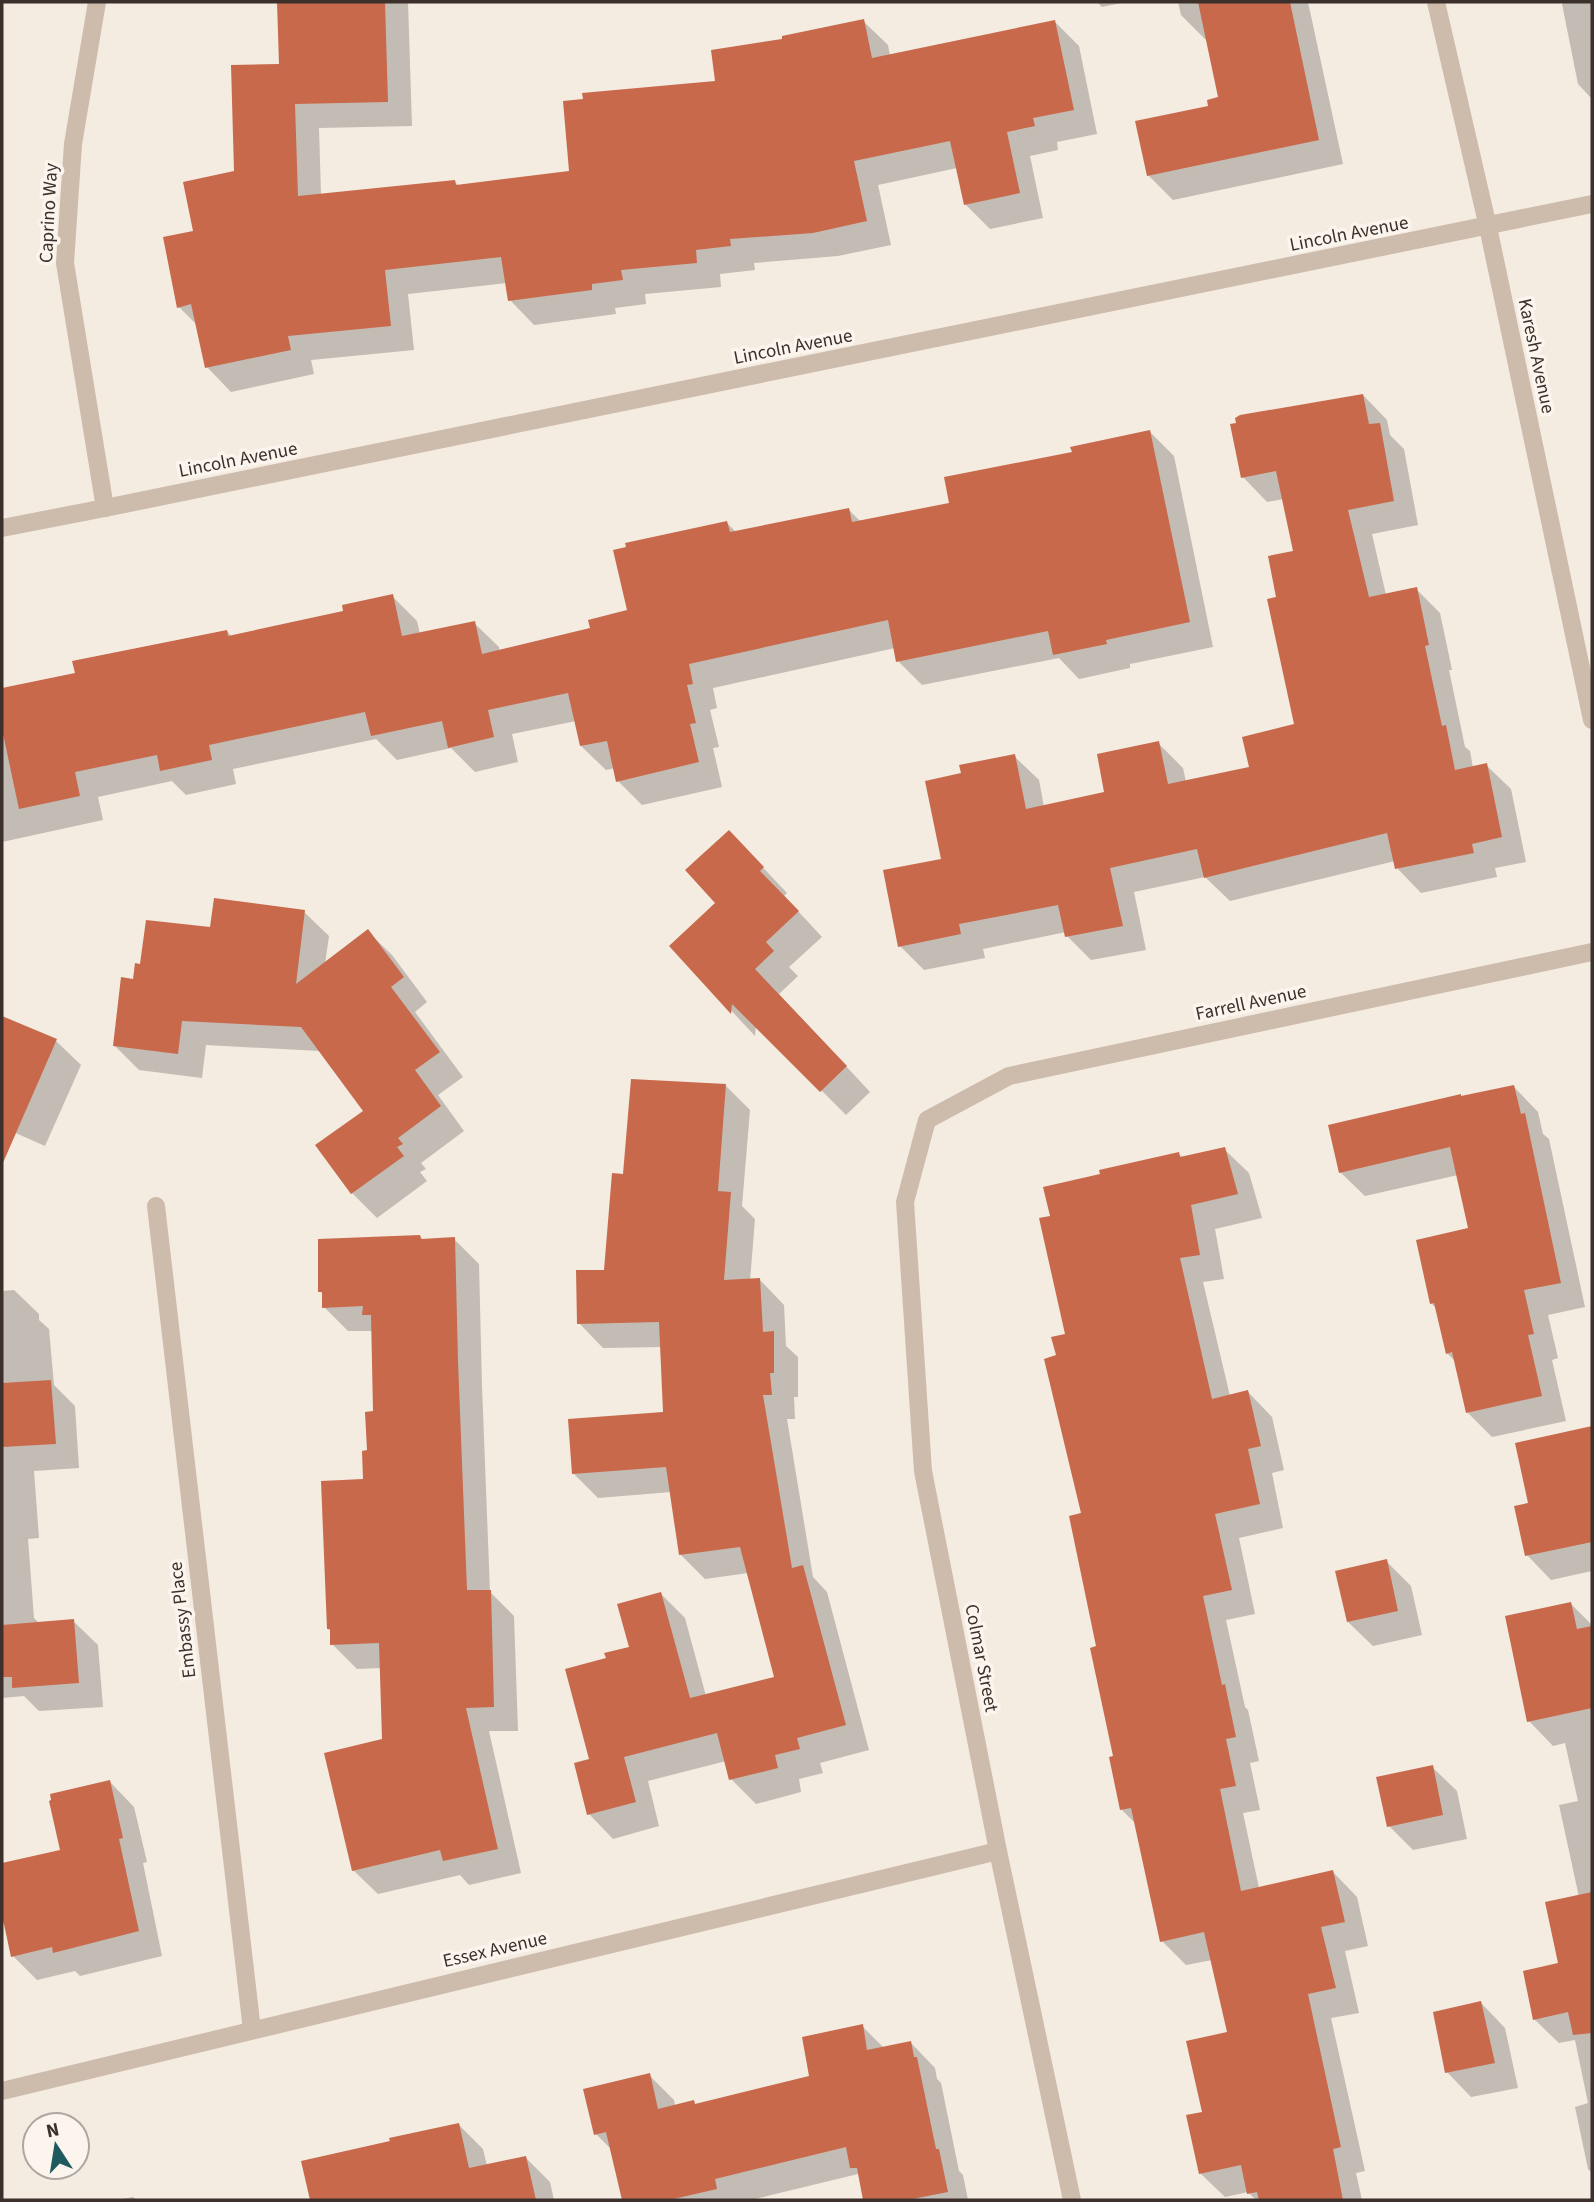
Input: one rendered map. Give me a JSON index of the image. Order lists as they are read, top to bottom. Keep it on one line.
{"streets":{"street":["Caprino Way","Lincoln Avenue","Karesh Avenue","Farrell Avenue","Embassy Place","Colmar Street","Essex Avenue"]},"crossings":[["Caprino Way","Lincoln Avenue"],["Lincoln Avenue","Karesh Avenue"],["Farrell Avenue","Colmar Street"],["Embassy Place","Essex Avenue"],["Colmar Street","Essex Avenue"]],"north":"top"}
